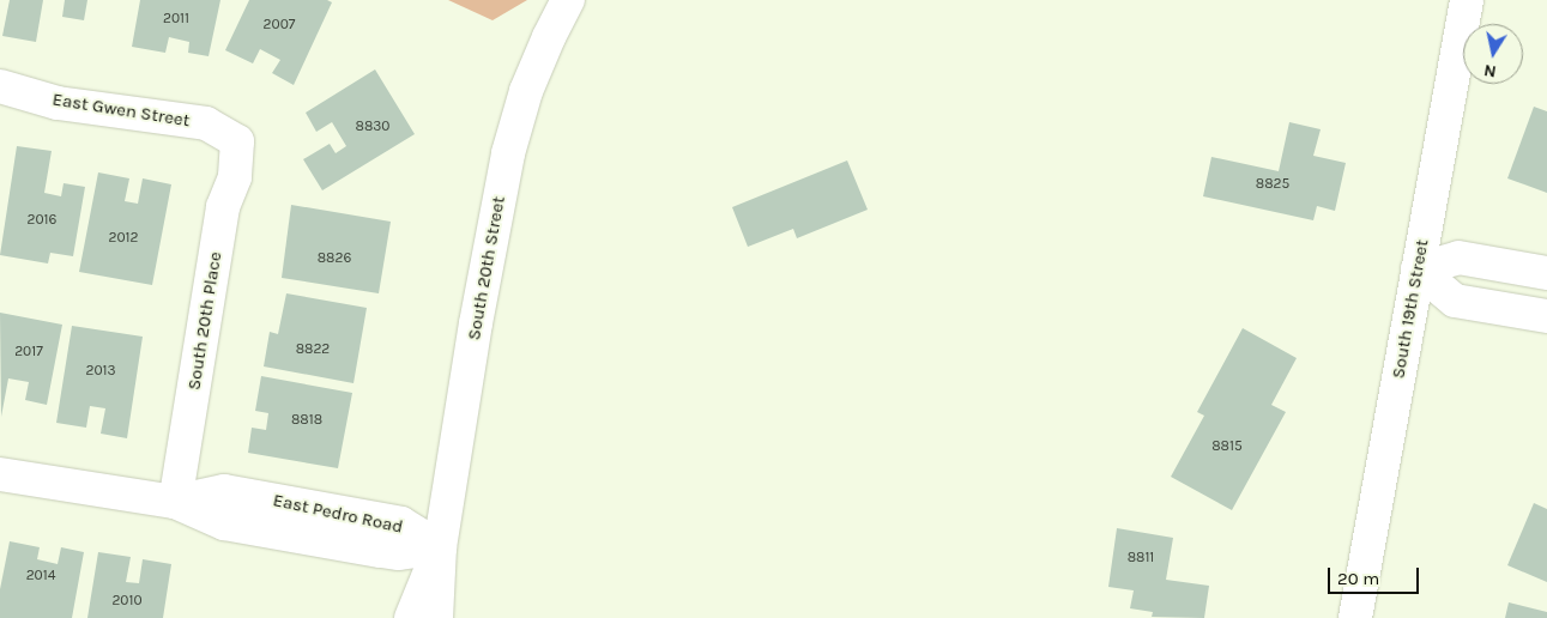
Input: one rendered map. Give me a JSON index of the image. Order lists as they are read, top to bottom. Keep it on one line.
{"streets":{"street":["East Gwen Street","South 20th Street","South 19th Street","South 20th Place","East Pedro Road"]},"crossings":[["East Gwen Street","South 20th Place"],["South 20th Street","East Pedro Road"],["South 20th Place","East Pedro Road"]],"house_numbers":["2011","2007","8830","8825","2016","2012","8826","8822","2017","2013","8818","8815","8811","2014","2010"],"scale_bar":"20 m","north":"bottom"}
